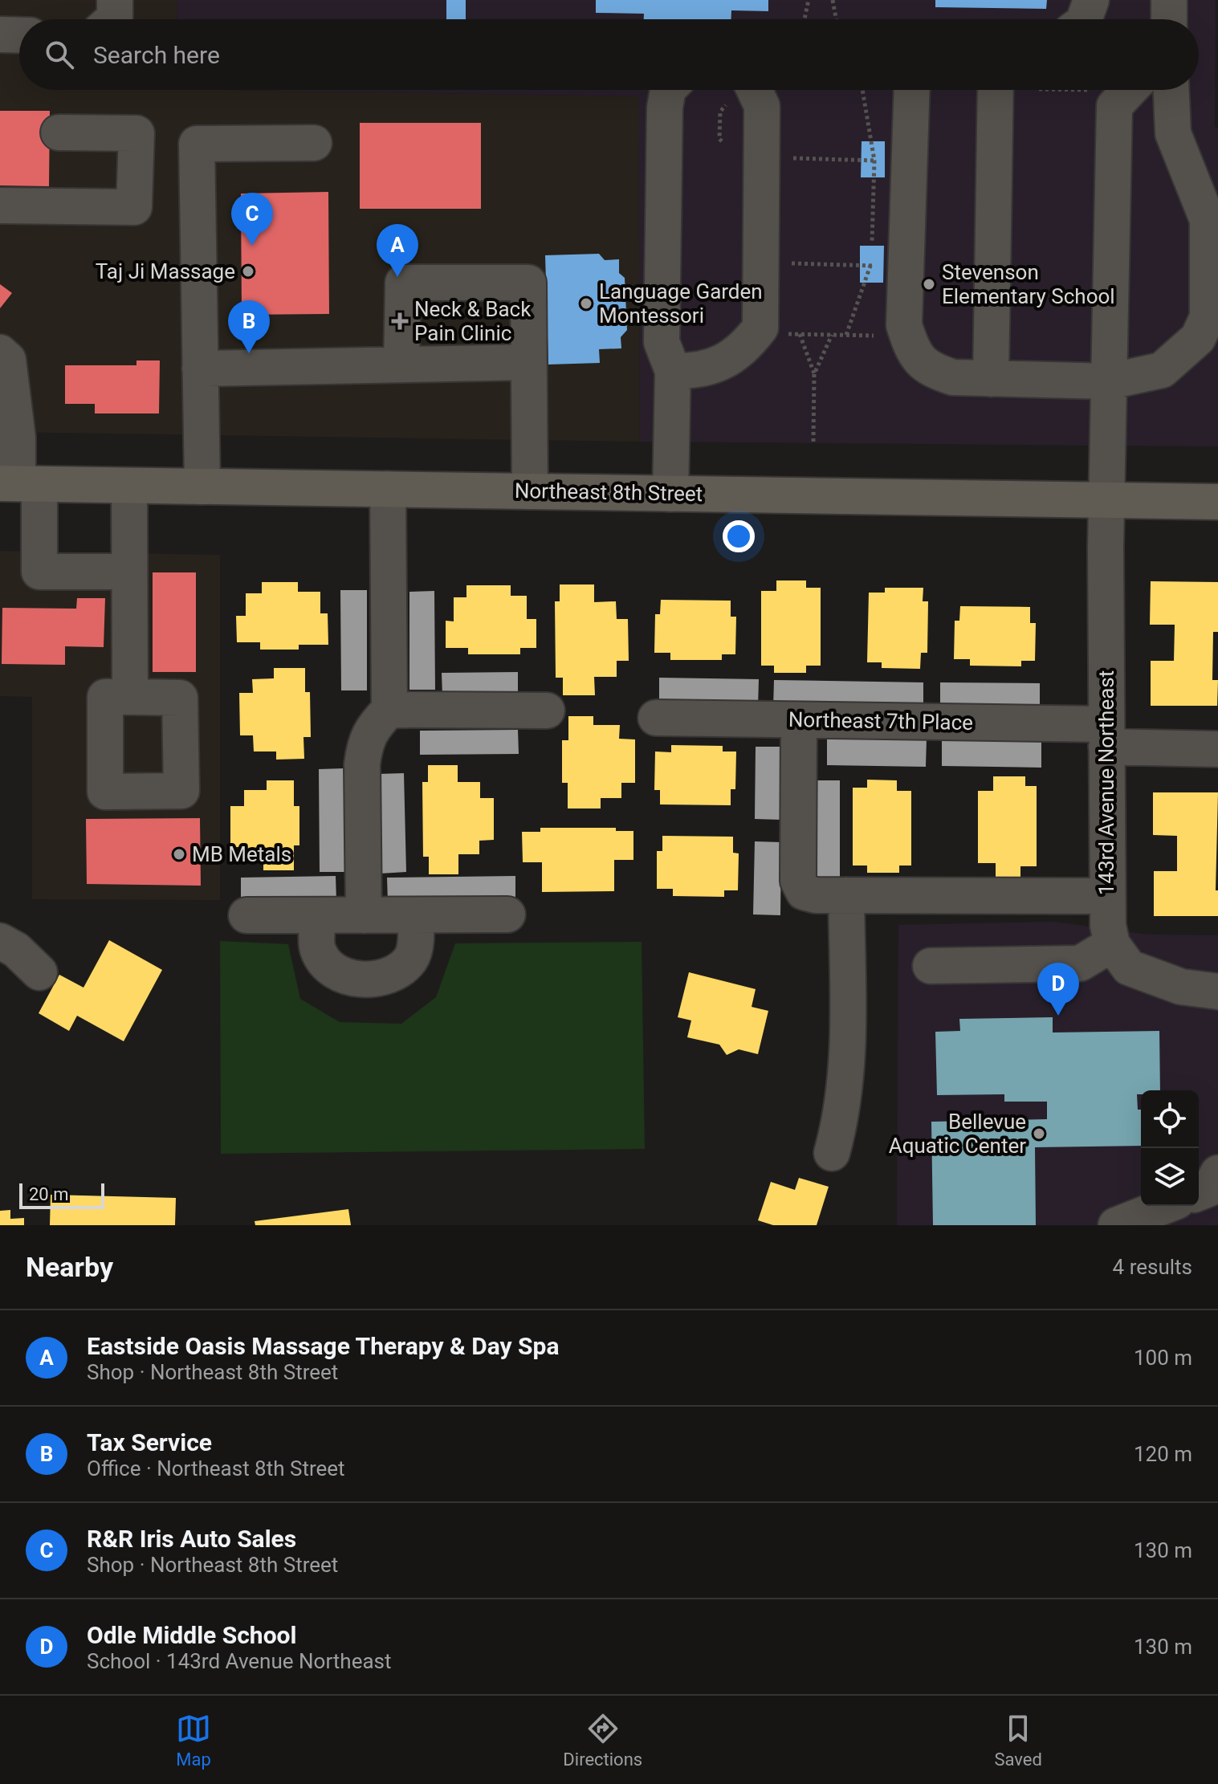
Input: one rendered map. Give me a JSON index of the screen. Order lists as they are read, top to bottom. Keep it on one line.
{"streets":{"main road":["Northeast 8th Street"],"street":["Northeast 7th Place","143rd Avenue Northeast"]},"crossings":[["Northeast 8th Street","143rd Avenue Northeast"],["Northeast 7th Place","143rd Avenue Northeast"]],"places":{"other":["Taj Ji Massage","Stevenson Elementary School","Language Garden Montessori","MB Metals","Bellevue Aquatic Center"],"health":["Neck & Back Pain Clinic"]},"scale_bar":"20 m","page":{"search":"Search here","pins":["C","A","B","D"],"scale":"20 m","heading":["Nearby","4 results"],"list":[{"mark":"A","name":"Eastside Oasis Massage Therapy & Day Spa","note":"Shop · Northeast 8th Street","value":"100 m"},{"mark":"B","name":"Tax Service","note":"Office · Northeast 8th Street","value":"120 m"},{"mark":"C","name":"R&R Iris Auto Sales","note":"Shop · Northeast 8th Street","value":"130 m"},{"mark":"D","name":"Odle Middle School","note":"School · 143rd Avenue Northeast","value":"130 m"}],"nav":["Map","Directions","Saved"]}}
